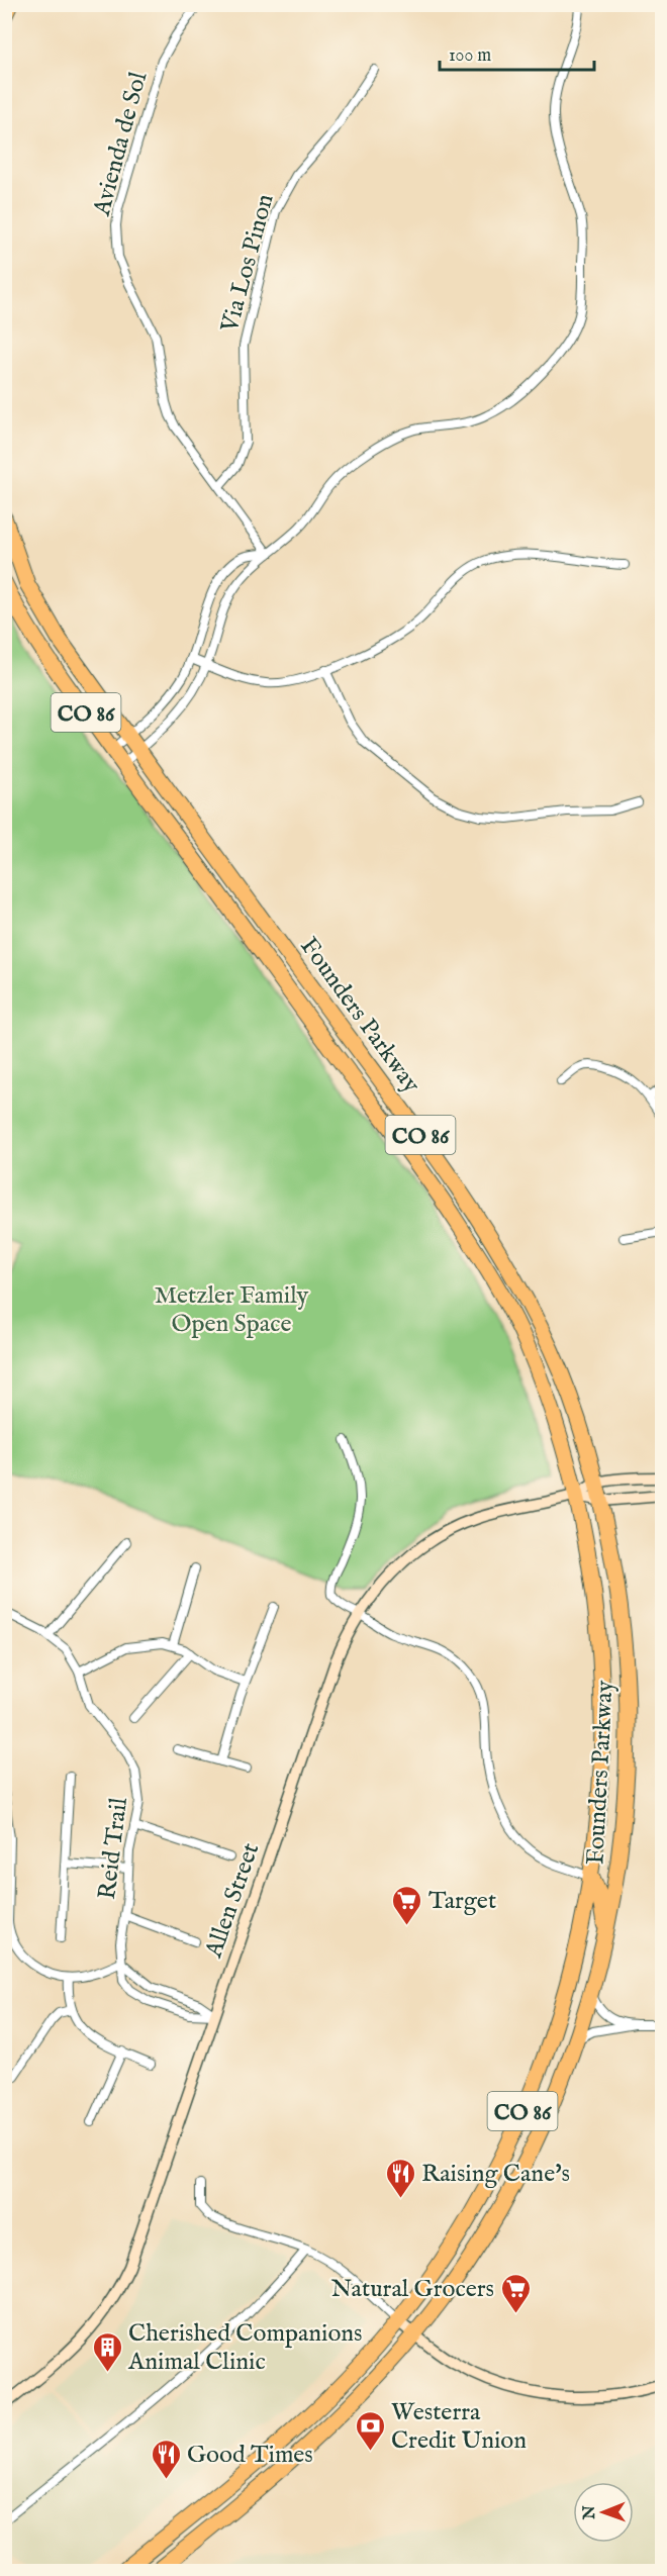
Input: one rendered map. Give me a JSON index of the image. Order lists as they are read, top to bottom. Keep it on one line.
{"streets":{"highway":["CO 86","Founders Parkway"],"street":["Avienda de Sol","Via Los Pinon","Reid Trail","Allen Street"]},"crossings":[["Avienda de Sol","Via Los Pinon"],["Founders Parkway","Allen Street"],["Reid Trail","Allen Street"]],"parks":["Metzler Family Open Space"],"places":{"supermarket":["Target","Natural Grocers"],"restaurant":["Raising Cane's","Good Times"],"building":["Cherished Companions Animal Clinic"],"bank":["Westerra Credit Union"]},"scale_bar":"100 m","north":"left"}
